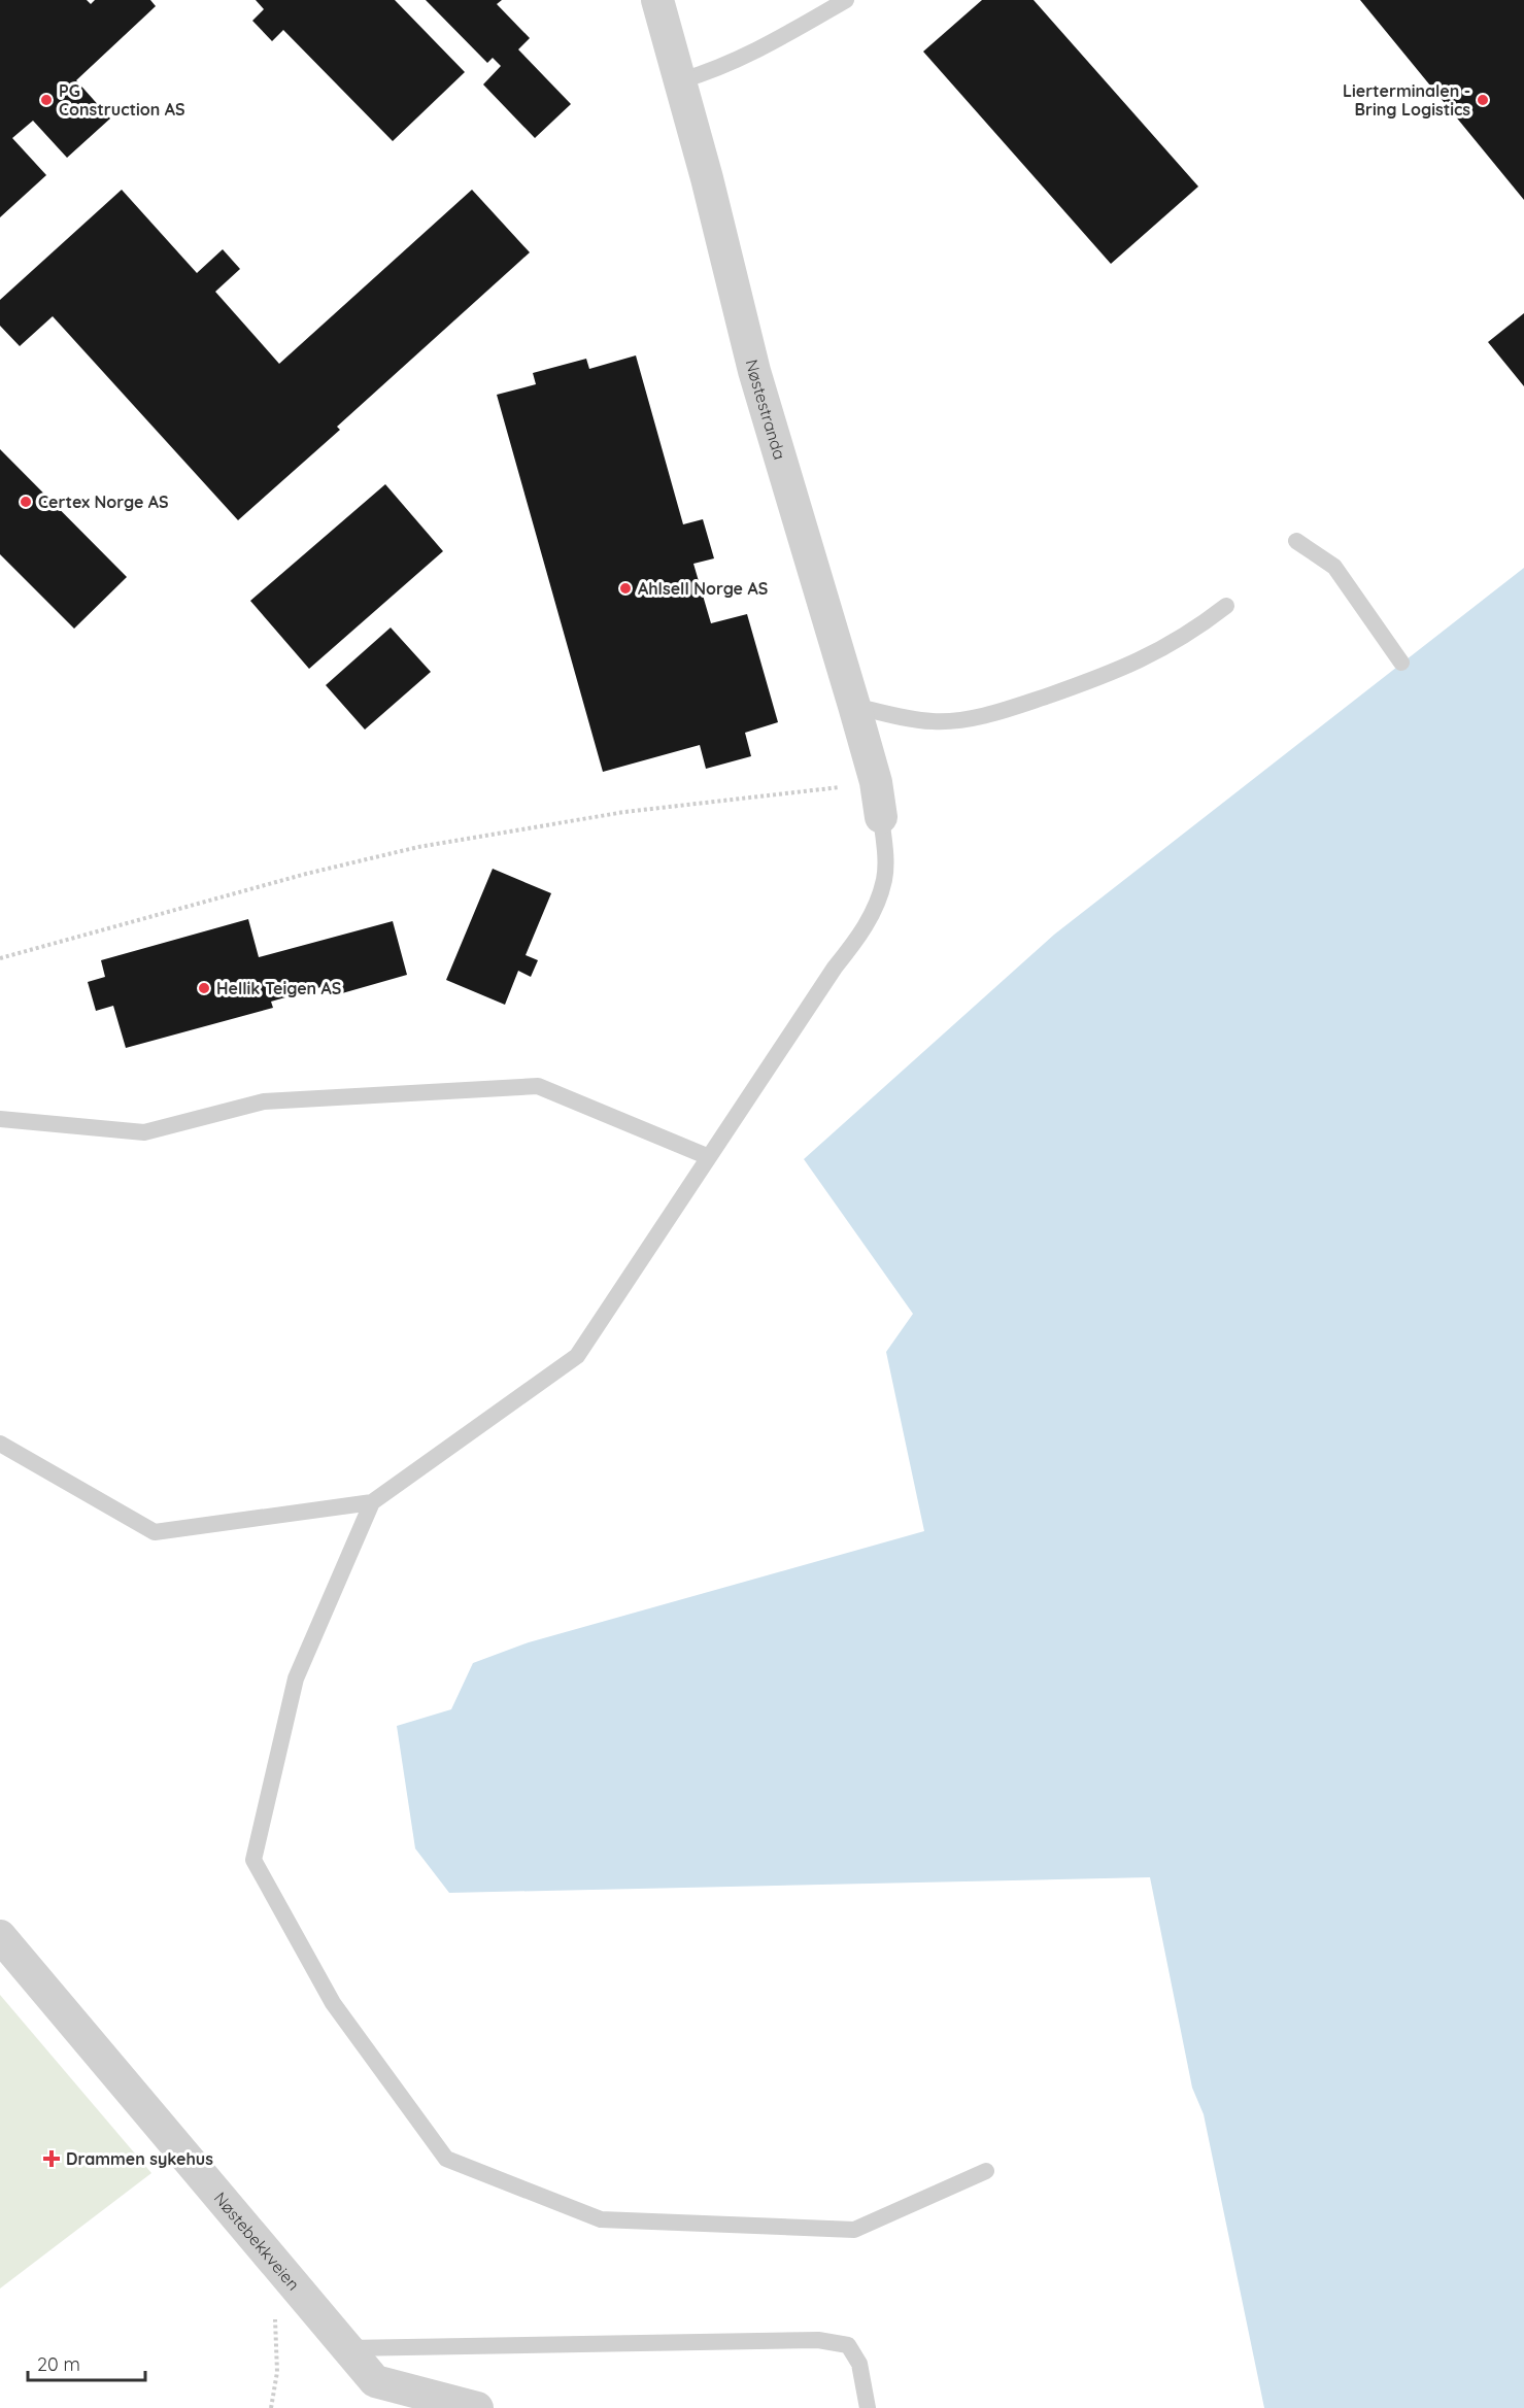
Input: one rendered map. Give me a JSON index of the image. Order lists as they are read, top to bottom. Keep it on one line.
{"streets":{"street":["Nøstestranda","Nøstebekkveien"]},"places":{"other":["PG Construction AS","Lierterminalen - Bring Logistics","Certex Norge AS","Ahlsell Norge AS","Hellik Teigen AS"],"health":["Drammen sykehus"]},"scale_bar":"20 m"}
